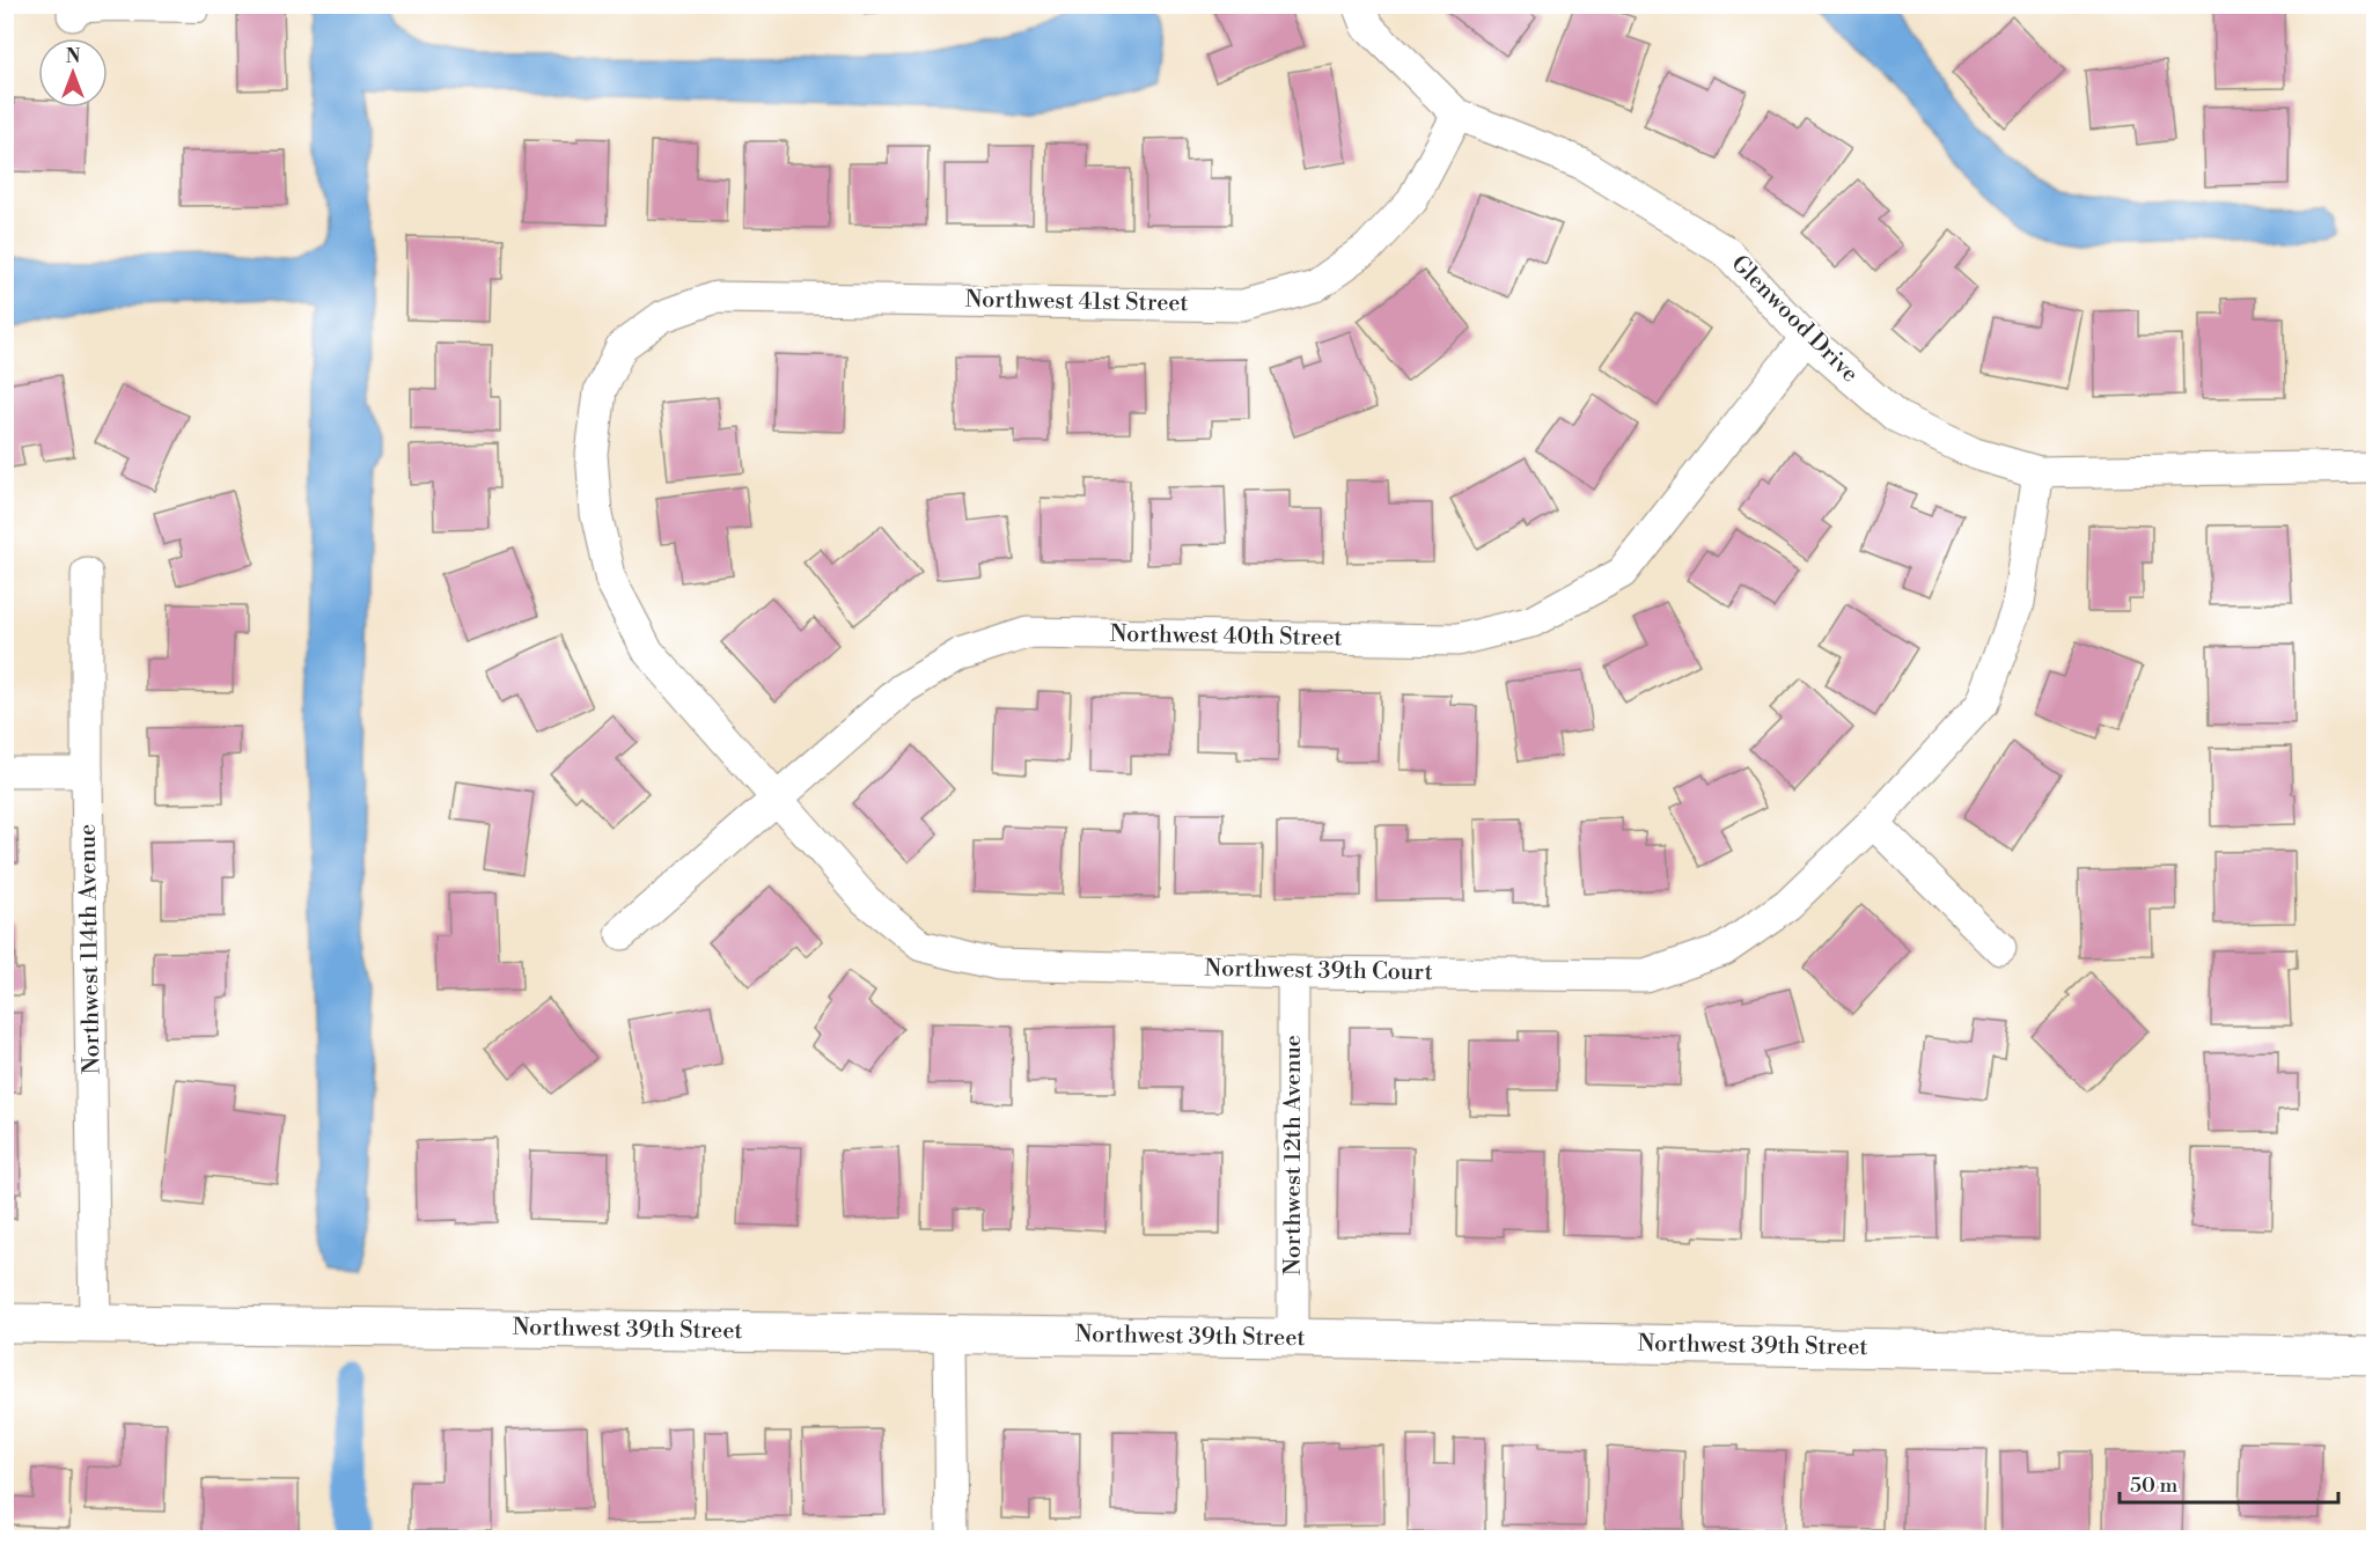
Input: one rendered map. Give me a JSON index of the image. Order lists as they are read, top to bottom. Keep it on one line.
{"streets":{"street":["Northwest 41st Street","Glenwood Drive","Northwest 40th Street","Northwest 114th Avenue","Northwest 39th Court","Northwest 12th Avenue","Northwest 39th Street"]},"crossings":[["Northwest 41st Street","Glenwood Drive"],["Northwest 41st Street","Northwest 39th Court"],["Glenwood Drive","Northwest 40th Street"],["Glenwood Drive","Northwest 39th Court"],["Northwest 40th Street","Northwest 39th Court"],["Northwest 114th Avenue","Northwest 39th Street"],["Northwest 39th Court","Northwest 12th Avenue"],["Northwest 12th Avenue","Northwest 39th Street"]],"scale_bar":"50 m","north":"top"}
